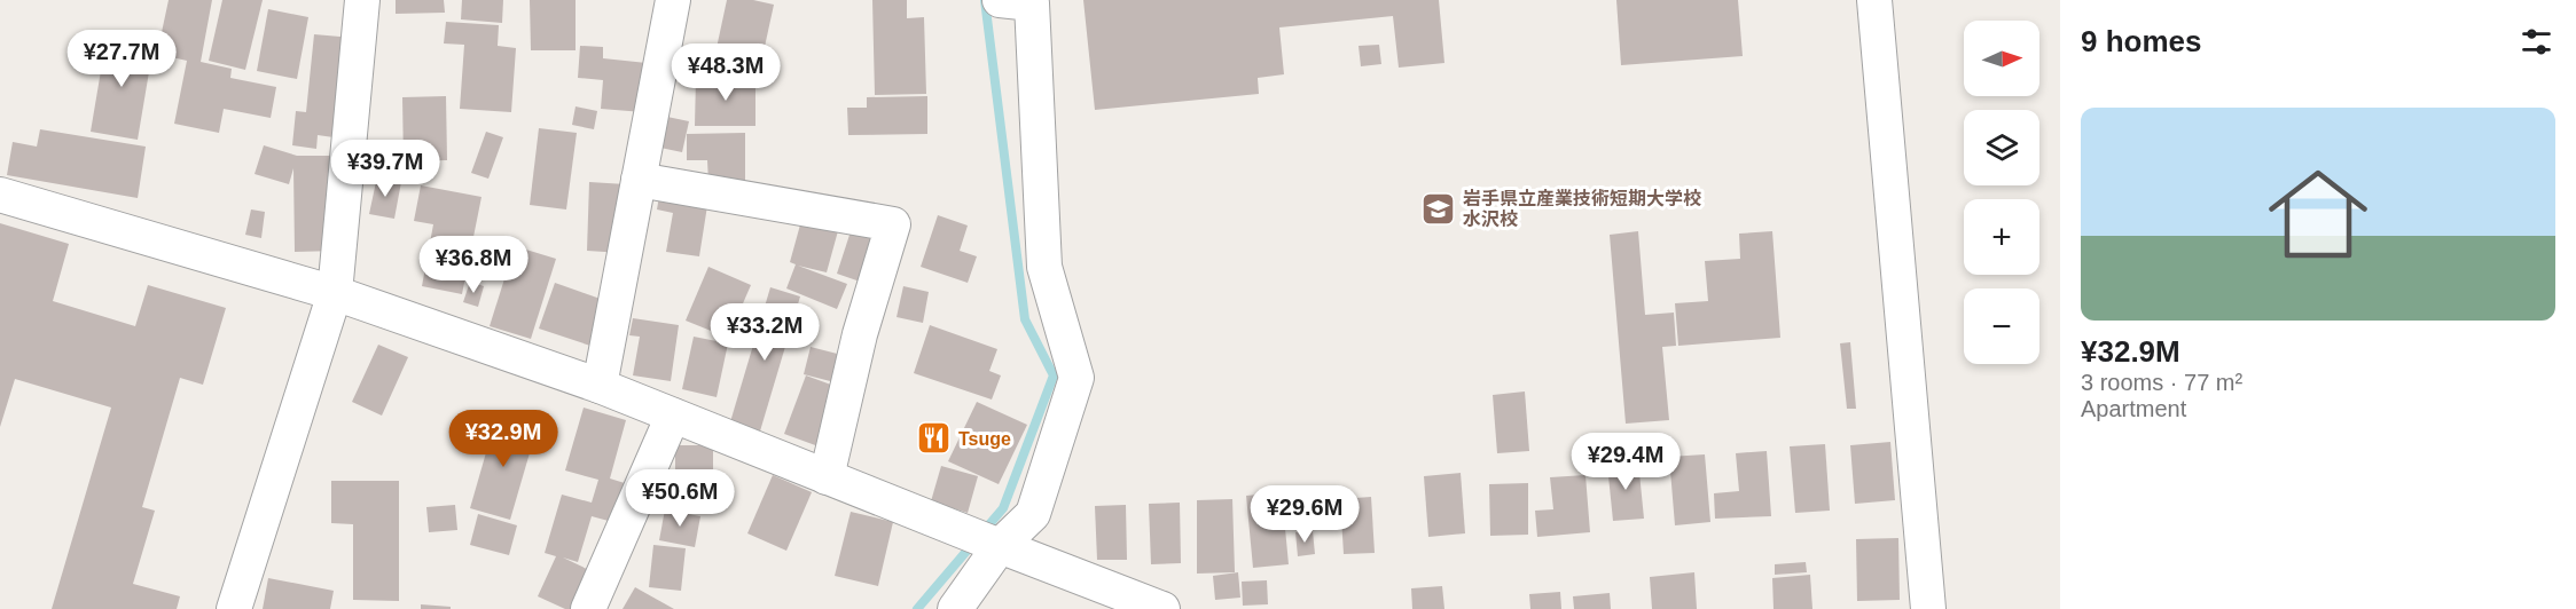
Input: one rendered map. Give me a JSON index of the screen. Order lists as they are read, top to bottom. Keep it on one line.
{"places":{"school or university":["岩手県立産業技術短期大学校 水沢校"],"restaurant":["Tsuge"]},"north":"right","page":{"heading":"9 homes","map_buttons":["+","−"],"price":["¥27.7M","¥48.3M","¥39.7M","¥36.8M","¥33.2M","¥32.9M","¥29.4M","¥50.6M","¥29.6M"],"list":[{"name":"¥32.9M","note":"3 rooms · 77 m² · Apartment"}]}}
